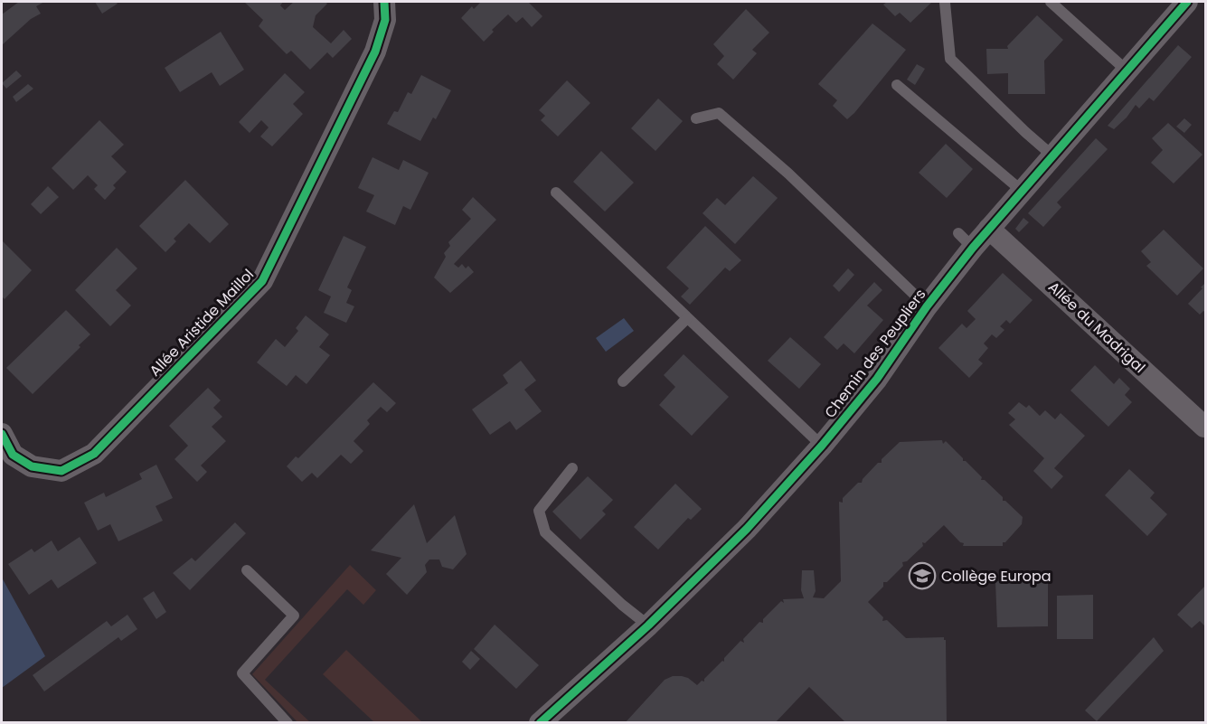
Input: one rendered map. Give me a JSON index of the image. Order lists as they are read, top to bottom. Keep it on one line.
{"streets":{"street":["Allée Aristide Maillol","Allée du Madrigal","Chemin des Peupliers"]},"crossings":[["Allée du Madrigal","Chemin des Peupliers"]],"places":{"school or university":["Collège Europa"]}}
